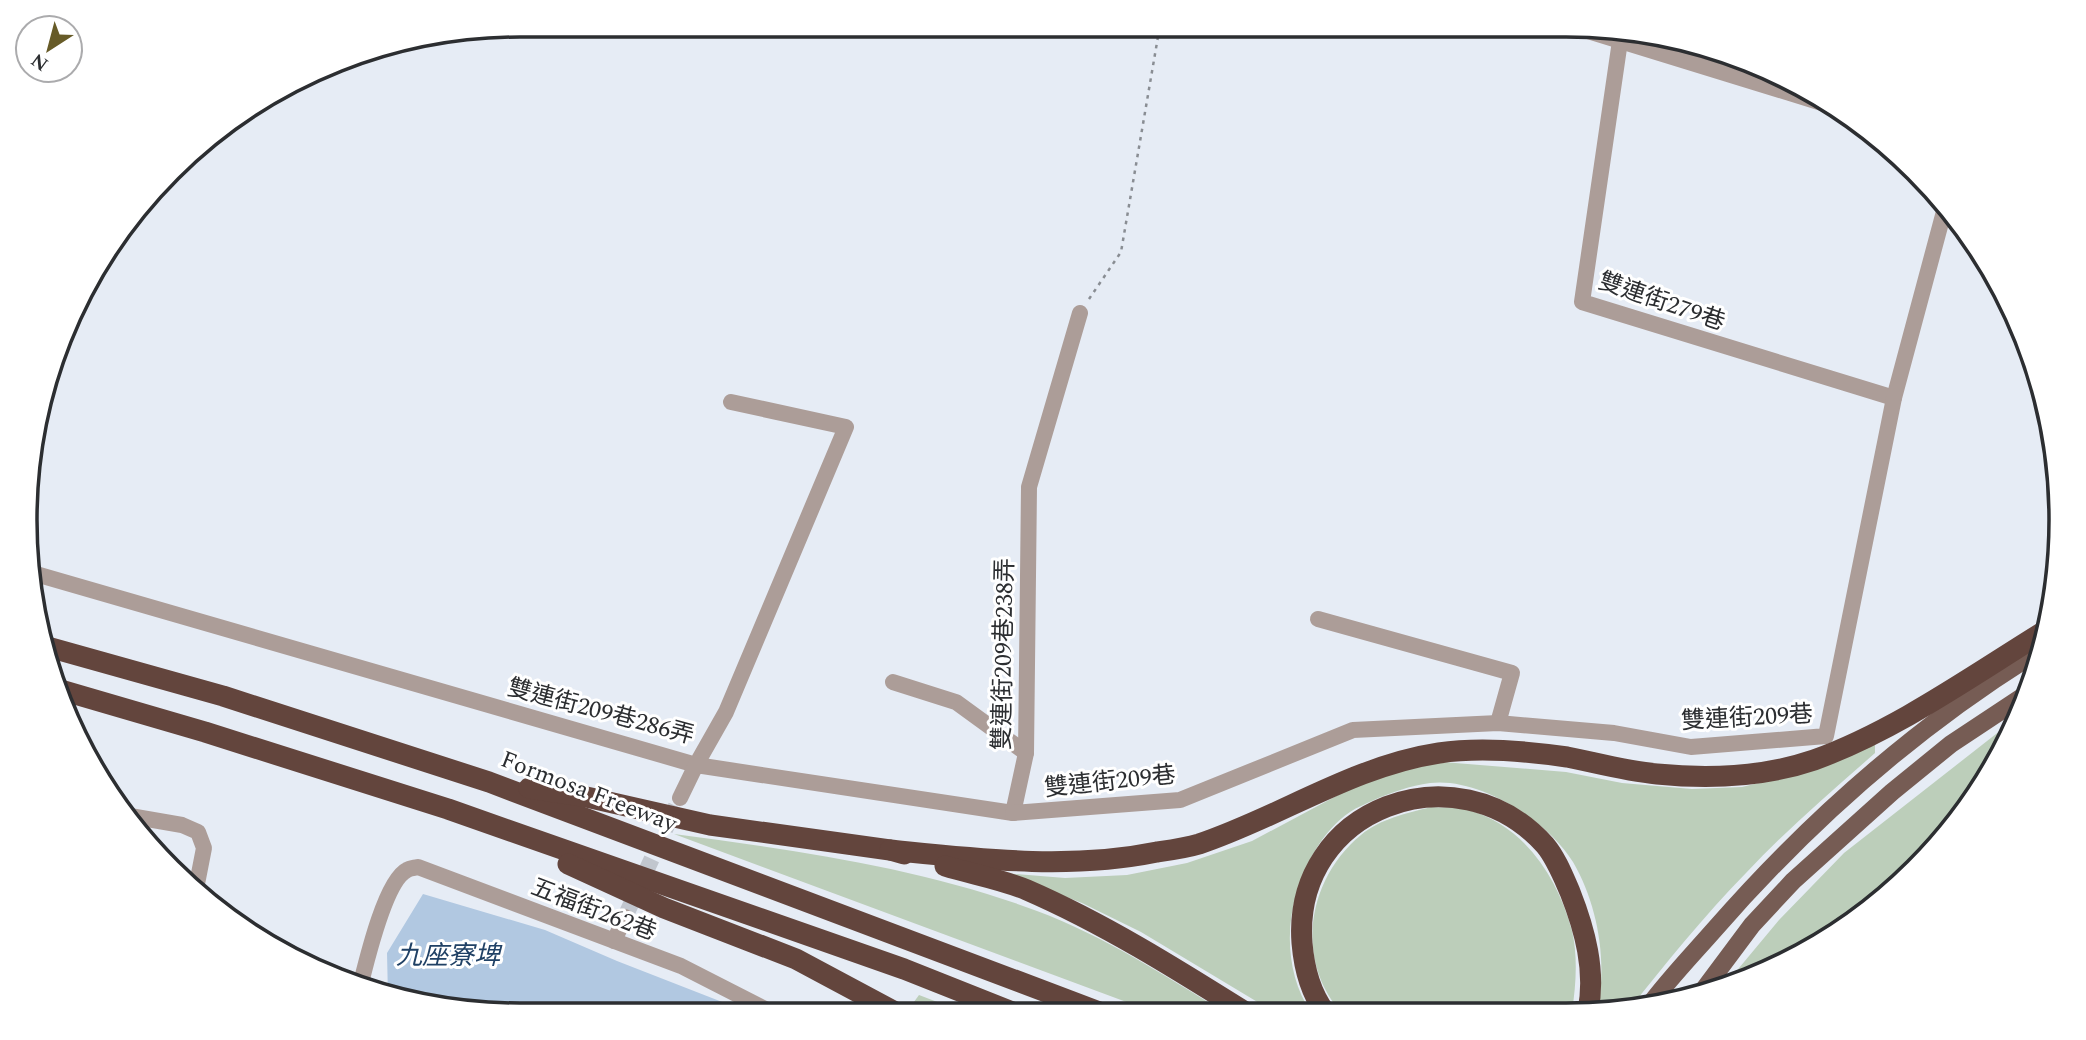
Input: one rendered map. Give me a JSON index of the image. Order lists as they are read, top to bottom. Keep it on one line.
{"streets":{"highway":["Formosa Freeway"],"street":["雙連街279巷","雙連街209巷238弄","雙連街209巷286弄","雙連街209巷","五福街262巷"]},"crossings":[["雙連街279巷","雙連街209巷"],["雙連街209巷238弄","雙連街209巷"]],"water":["九座寮埤"],"north":"bottom left"}
